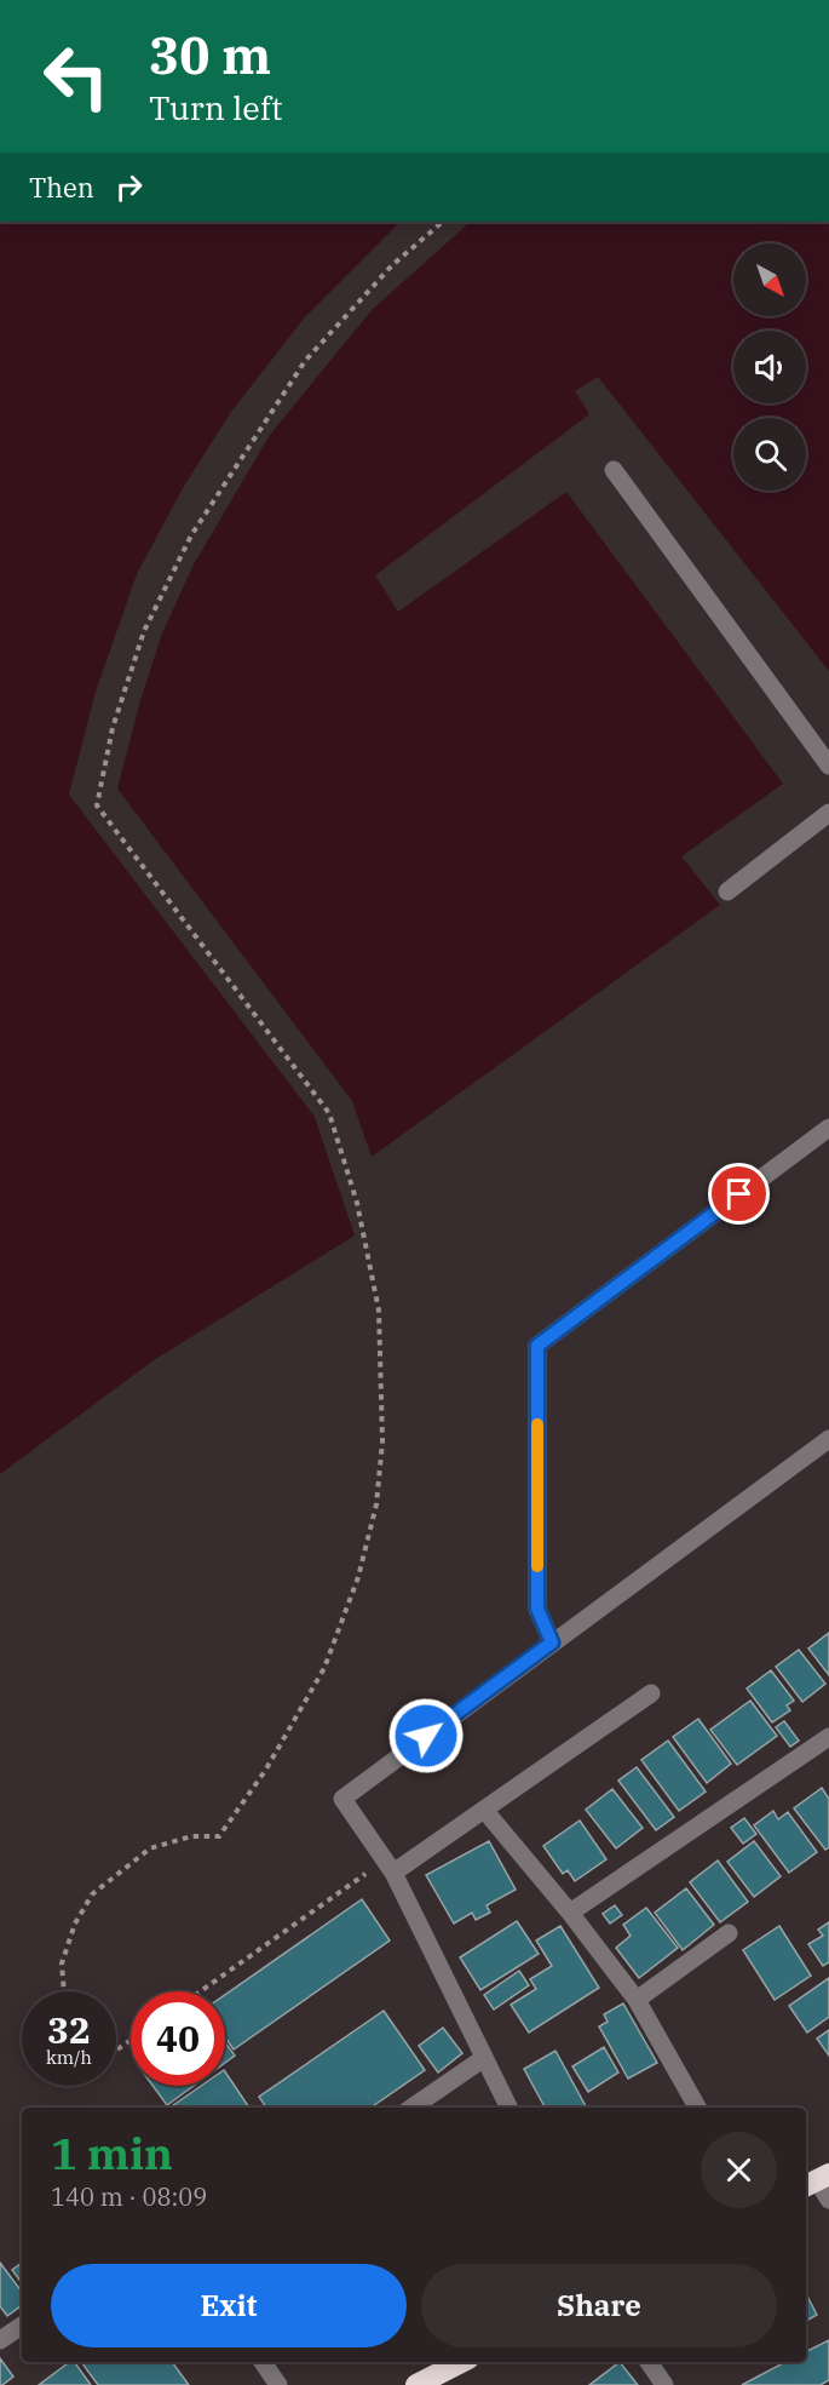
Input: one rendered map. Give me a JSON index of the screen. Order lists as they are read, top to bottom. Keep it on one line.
{"north":"bottom right","page":{"turn":["30 m","Turn left"],"then":"Then","speed":"32 km/h","limit":"40","heading":["1 min","140 m · 08:09"],"buttons":["Exit","Share"]}}
